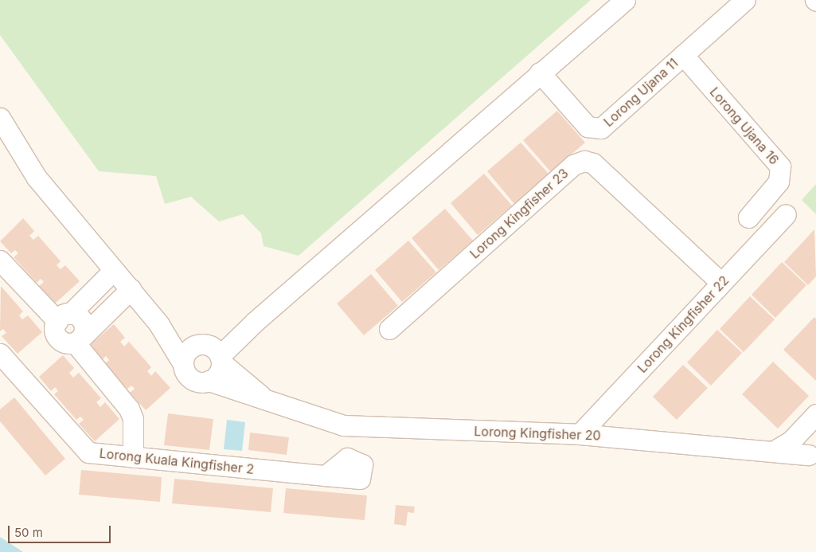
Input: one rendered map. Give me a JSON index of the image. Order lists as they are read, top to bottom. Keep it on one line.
{"streets":{"street":["Lorong Ujana 11","Lorong Ujana 16","Lorong Kingfisher 23","Lorong Kingfisher 22","Lorong Kingfisher 20","Lorong Kuala Kingfisher 2"]},"crossings":[["Lorong Ujana 11","Lorong Ujana 16"],["Lorong Kingfisher 23","Lorong Kingfisher 22"],["Lorong Kingfisher 22","Lorong Kingfisher 20"]],"scale_bar":"50 m"}
